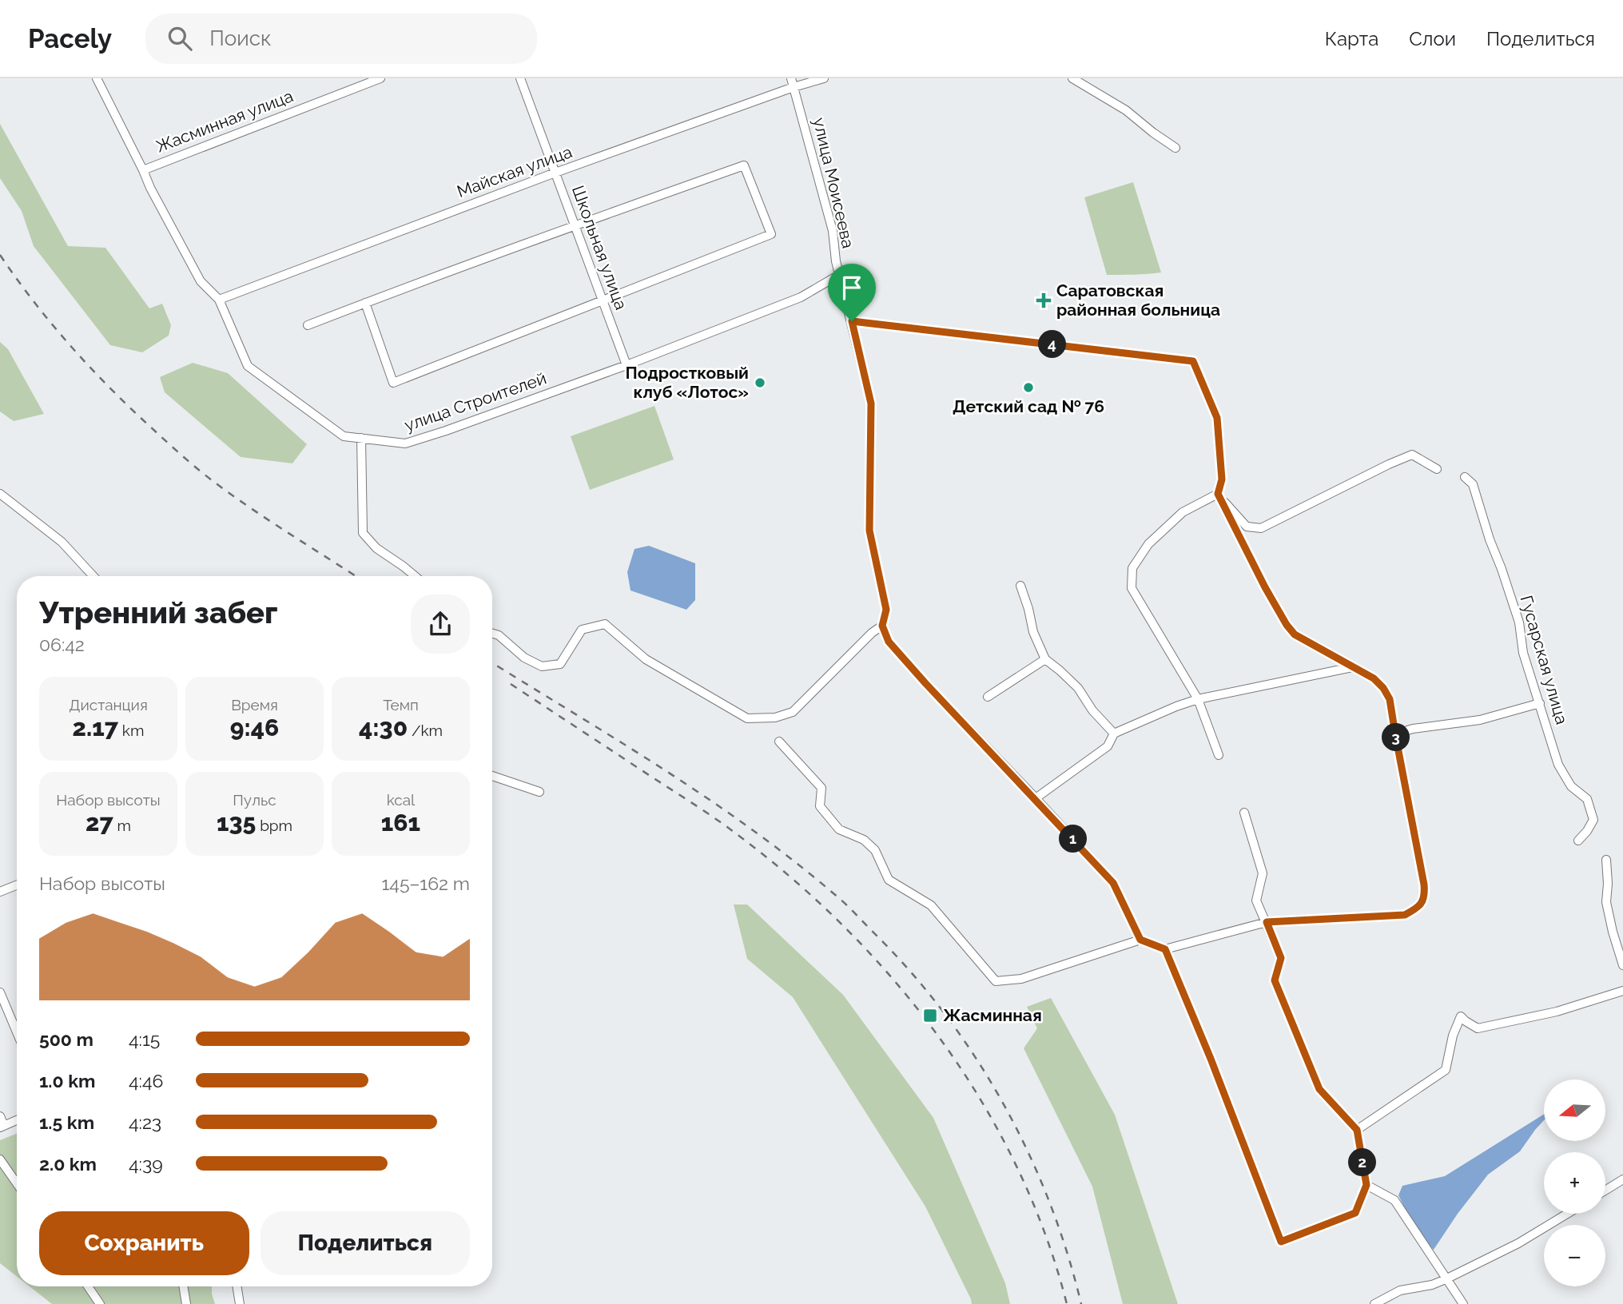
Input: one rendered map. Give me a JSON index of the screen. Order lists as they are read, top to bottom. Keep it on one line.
{"streets":{"street":["Жасминная улица","Майская улица","улица Моисеева","Школьная улица","улица Строителей","Гусарская улица"]},"crossings":[["Жасминная улица","улица Строителей"],["Майская улица","улица Моисеева"],["Майская улица","Школьная улица"],["Майская улица","улица Строителей"],["улица Моисеева","улица Строителей"],["Школьная улица","улица Строителей"]],"places":{"health":["Саратовская районная больница"],"other":["Подростковый клуб «Лотос»","Детский сад № 76"],"transit":["Жасминная"]},"north":"left","page":{"header":"Pacely","search":"Поиск","nav":["Карта","Слои","Поделиться"],"pins":["4","3","1","2"],"heading":["Утренний забег","06:42"],"stats":[["Дистанция","2.17 km"],["Время","9:46"],["Темп","4:30 /km"],["Набор высоты","27 m"],["Пульс","135 bpm"],["kcal","161"]],"chart":["Набор высоты","145–162 m"],"list":[{"name":"500 m","note":"4:15"},{"name":"1.0 km","note":"4:46"},{"name":"1.5 km","note":"4:23"},{"name":"2.0 km","note":"4:39"}],"map_buttons":["+","−"],"buttons":["Сохранить","Поделиться"]}}
